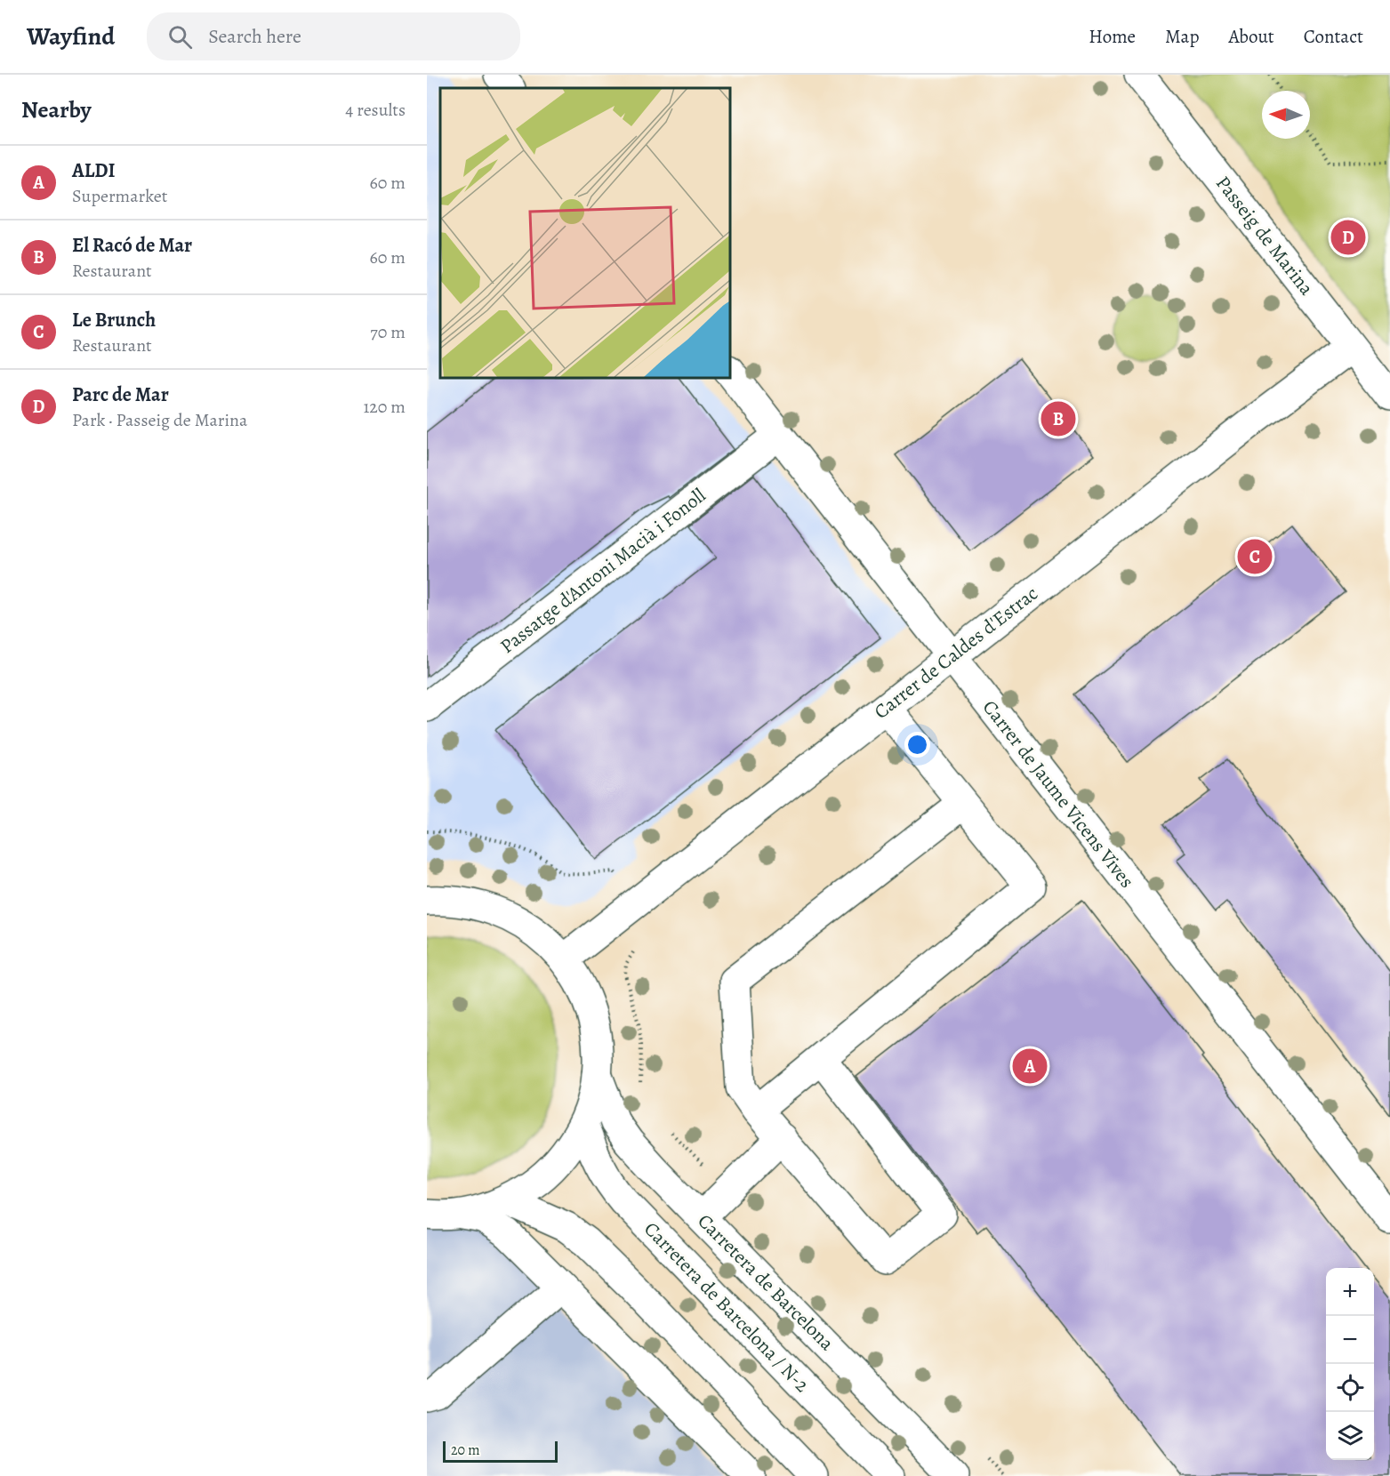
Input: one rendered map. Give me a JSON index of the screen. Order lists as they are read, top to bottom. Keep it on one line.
{"streets":{"street":["Passeig de Marina","Passatge d'Antoni Macià i Fonoll","Carrer de Caldes d'Estrac","Carrer de Jaume Vicens Vives","Carretera de Barcelona","Carretera de Barcelona / N-2"]},"crossings":[["Passeig de Marina","Carrer de Caldes d'Estrac"],["Passatge d'Antoni Macià i Fonoll","Carrer de Jaume Vicens Vives"],["Carrer de Caldes d'Estrac","Carrer de Jaume Vicens Vives"]],"scale_bar":"20 m","north":"left","page":{"header":"Wayfind","search":"Search here","nav":["Home","Map","About","Contact"],"heading":["Nearby","4 results"],"list":[{"mark":"A","name":"ALDI","note":"Supermarket","value":"60 m"},{"mark":"B","name":"El Racó de Mar","note":"Restaurant","value":"60 m"},{"mark":"C","name":"Le Brunch","note":"Restaurant","value":"70 m"},{"mark":"D","name":"Parc de Mar","note":"Park · Passeig de Marina","value":"120 m"}],"pins":["D","B","C","A"],"map_buttons":["+","−"],"scale":"20 m"}}
